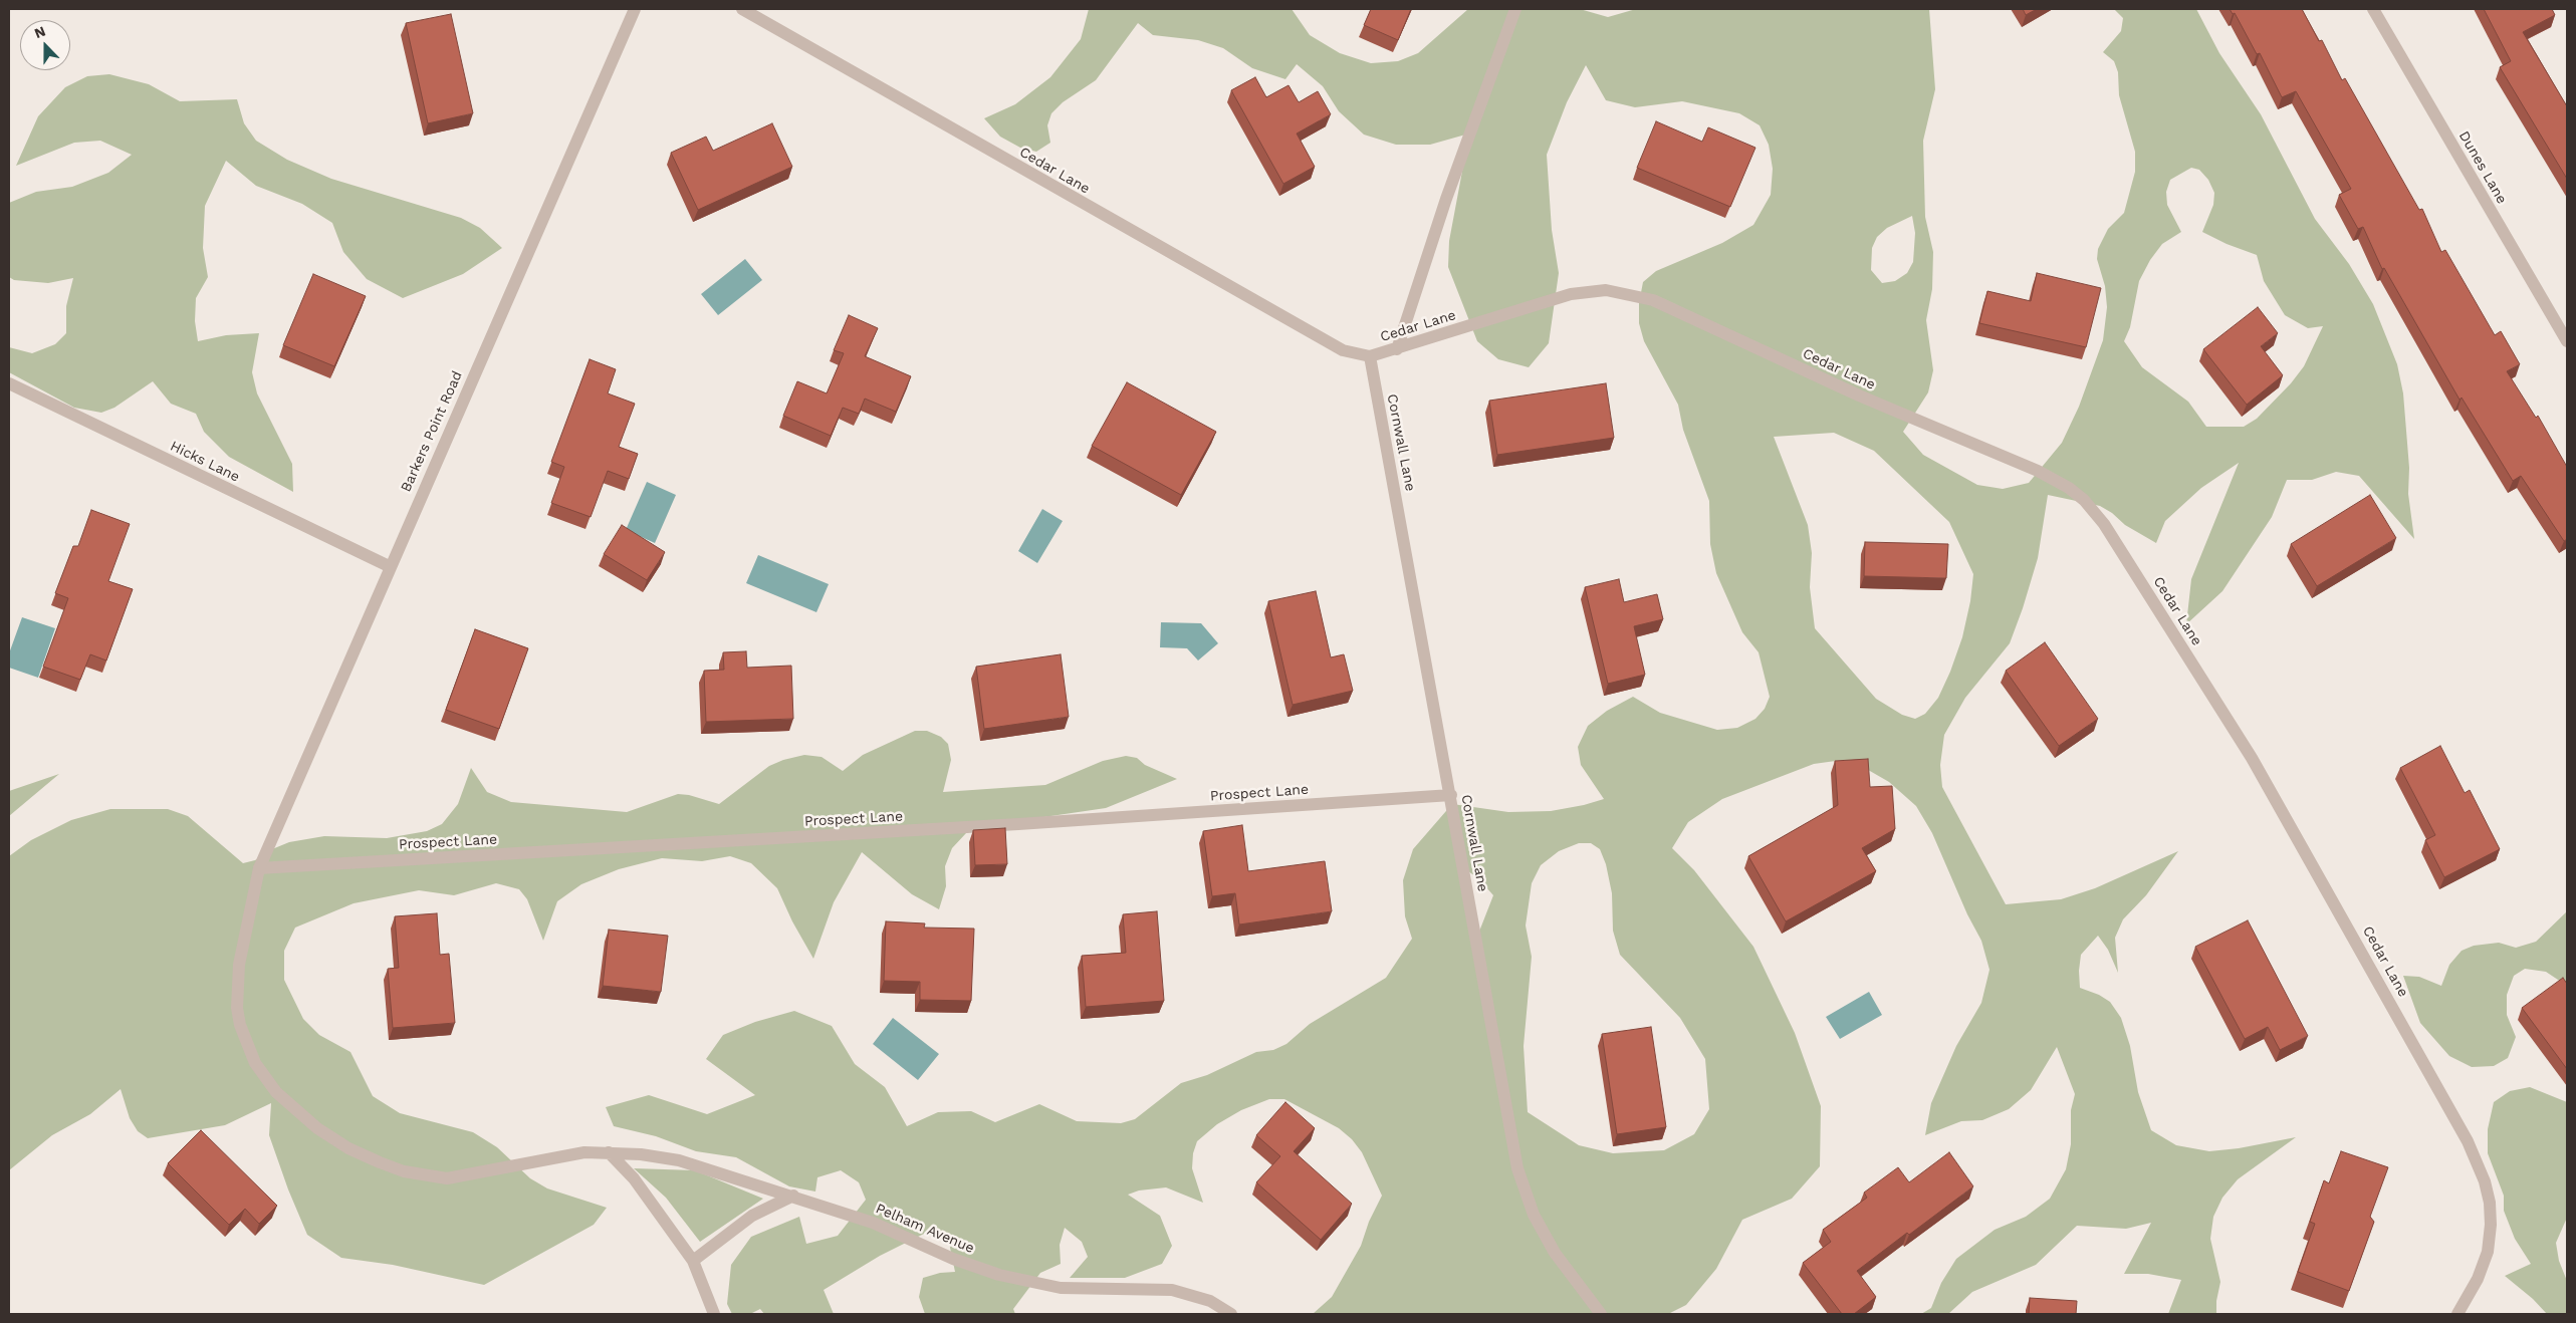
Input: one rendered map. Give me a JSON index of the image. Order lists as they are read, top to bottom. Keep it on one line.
{"streets":{"street":["Dunes Lane","Cedar Lane","Barkers Point Road","Cornwall Lane","Hicks Lane","Prospect Lane","Pelham Avenue"]},"crossings":[["Cedar Lane","Cornwall Lane"],["Barkers Point Road","Hicks Lane"],["Barkers Point Road","Prospect Lane"],["Barkers Point Road","Pelham Avenue"],["Cornwall Lane","Prospect Lane"]],"north":"top"}
